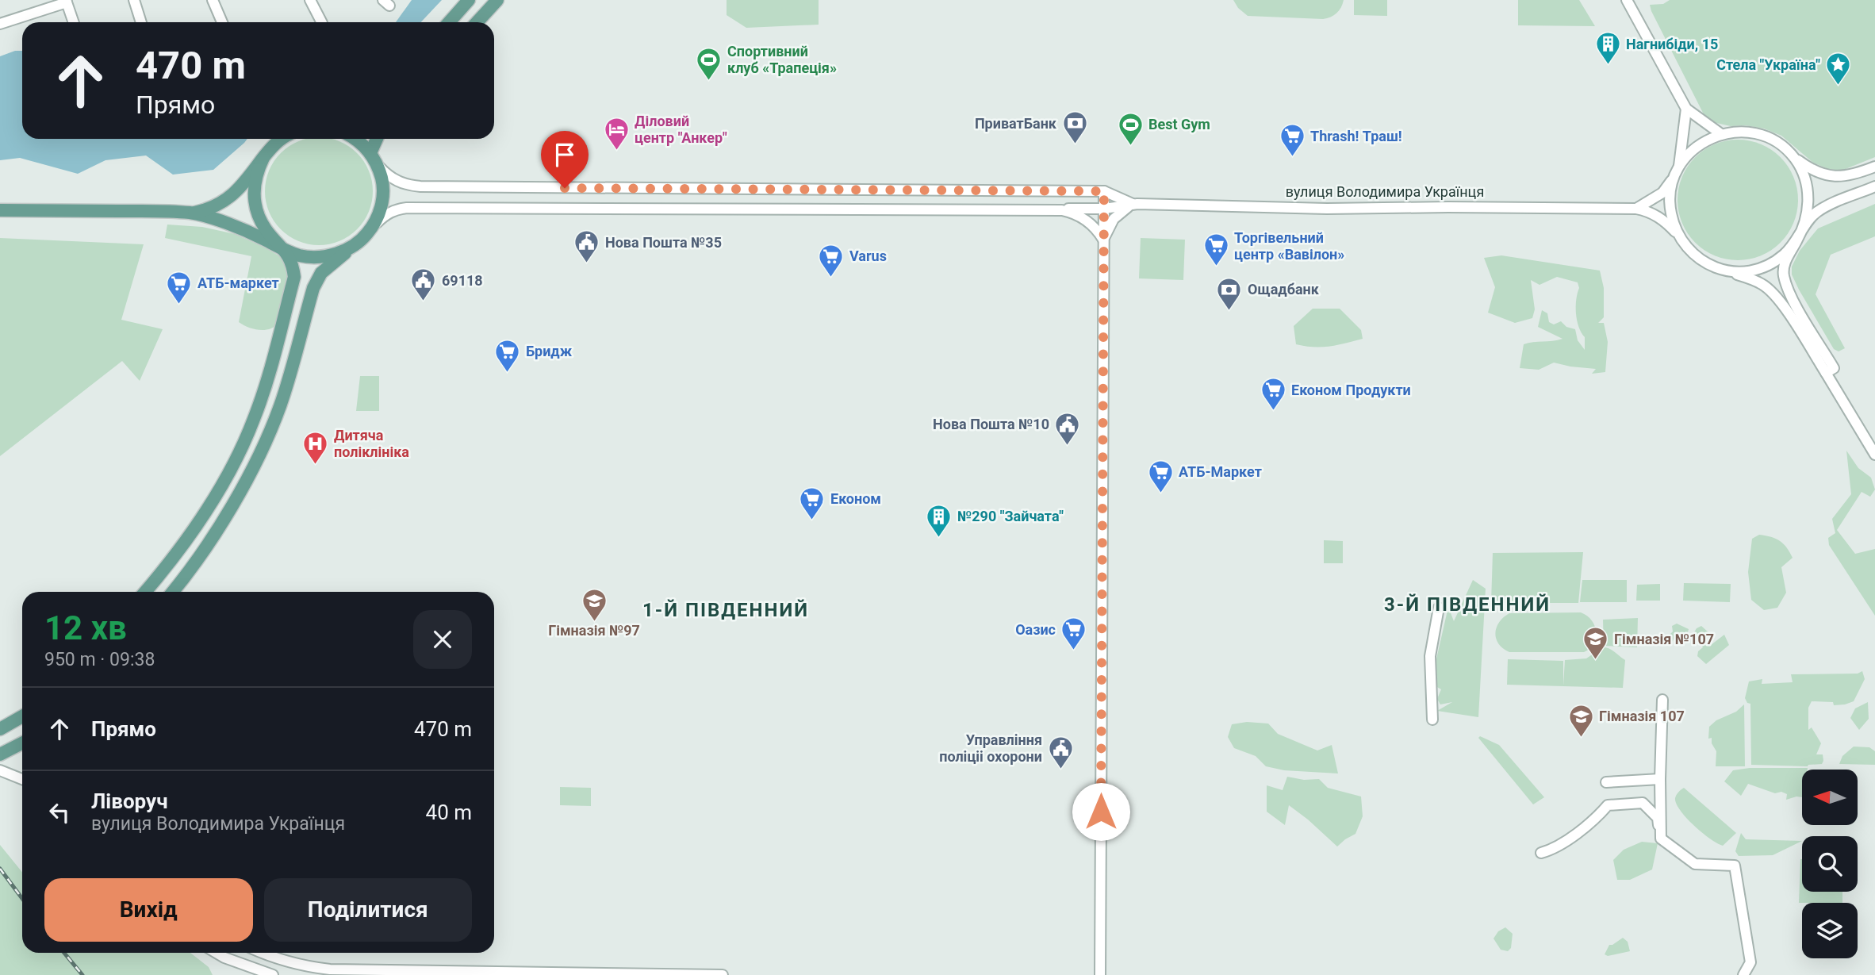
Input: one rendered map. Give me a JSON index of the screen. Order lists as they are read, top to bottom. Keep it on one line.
{"streets":{"main road":["вулиця Володимира Українця"]},"districts":["3-Й ПІВДЕННИЙ","1-Й ПІВДЕННИЙ"],"places":{"building":["Нагнибіди, 15","№290 \"Зайчата\""],"sports":["Спортивний клуб «Трапеція»","Best Gym"],"place":["Стела \"Україна\""],"bank":["ПриватБанк","Ощадбанк"],"hotel":["Діловий центр \"Анкер\""],"supermarket":["Thrash! Траш!","Торгівельний центр «Вавілон»","Varus","АТБ-маркет","Бридж","Економ Продукти","АТБ-Маркет","Економ","Оазис"],"public building":["Нова Пошта №35","69118","Нова Пошта №10","Управлiння полiцii охорони"],"hospital":["Дитяча поліклініка"],"school or university":["Гімназія №97","Гімназія №107","Гімназія 107"]},"north":"left","page":{"turn":["470 m","Прямо"],"heading":["12 хв","950 m · 09:38"],"list":[{"name":"Прямо","value":"470 m"},{"name":"Ліворуч","note":"вулиця Володимира Українця","value":"40 m"}],"buttons":["Вихід","Поділитися"]}}
